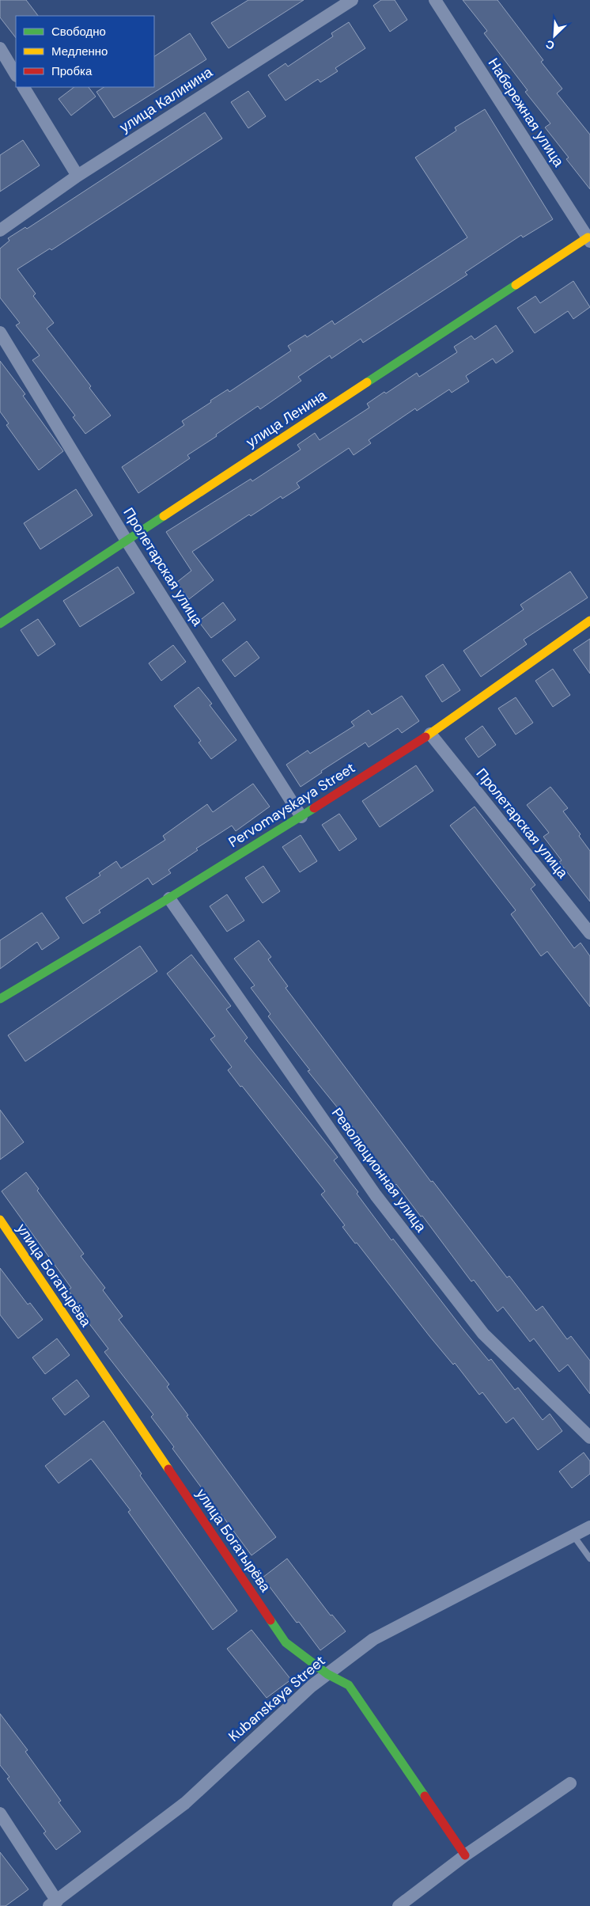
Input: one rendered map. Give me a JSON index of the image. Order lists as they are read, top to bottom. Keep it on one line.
{"streets":{"street":["улица Калинина","Набережная улица","улица Ленина","Пролетарская улица","Pervomayskaya Street","Революционная улица","улица Богатырёва","Kubanskaya Street"]},"crossings":[["Набережная улица","улица Ленина"],["улица Ленина","Пролетарская улица"],["Пролетарская улица","Pervomayskaya Street"],["Pervomayskaya Street","Революционная улица"],["улица Богатырёва","Kubanskaya Street"]],"legend":["Свободно","Медленно","Пробка"],"north":"bottom left"}
